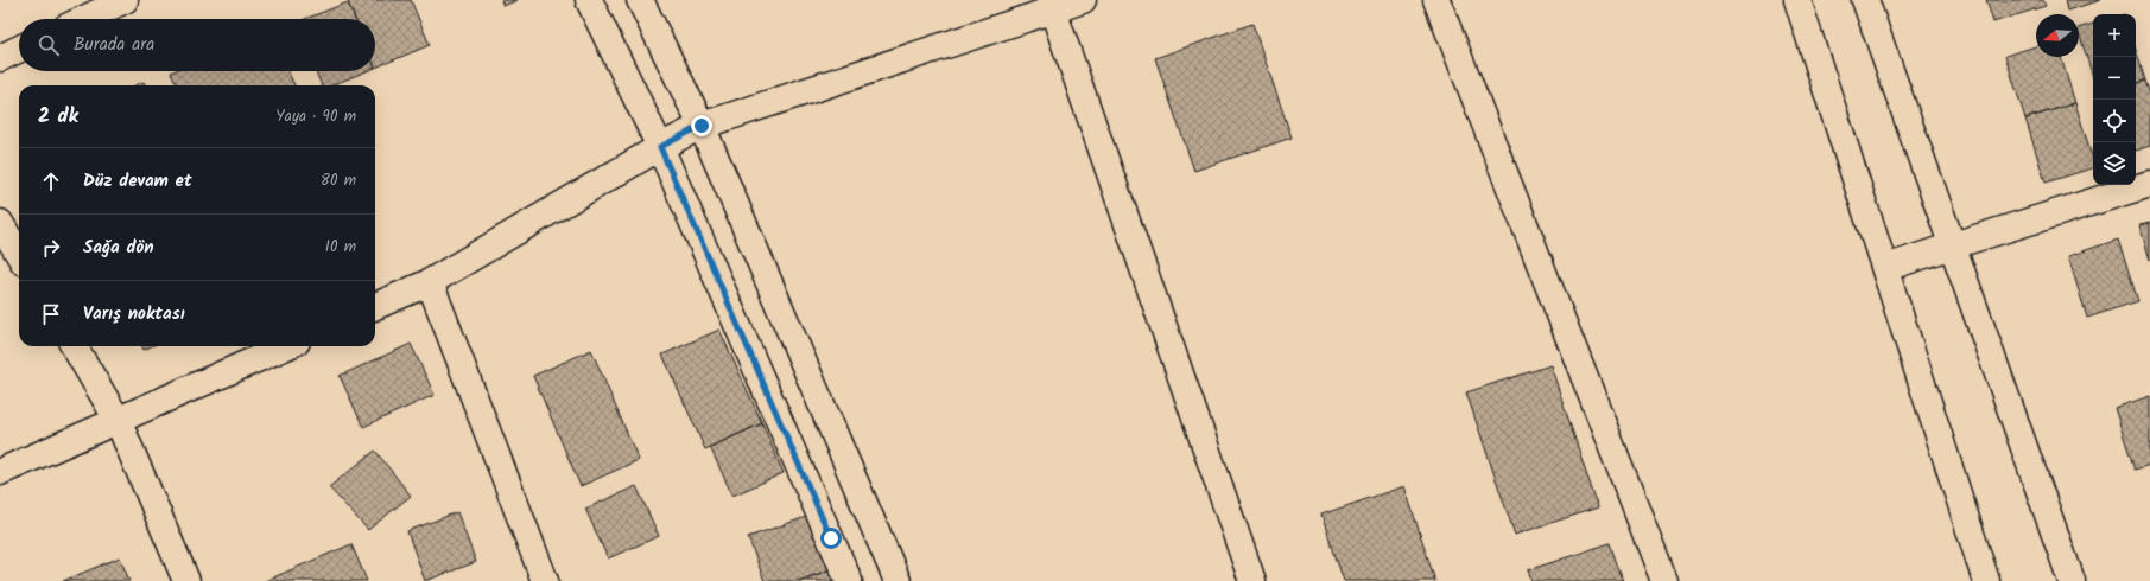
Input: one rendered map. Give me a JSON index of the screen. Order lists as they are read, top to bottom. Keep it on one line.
{"north":"left","page":{"map_buttons":["+","−"],"search":"Burada ara","heading":["2 dk","Yaya · 90 m"],"list":[["Düz devam et","80 m"],["Sağa dön","10 m"],"Varış noktası"]}}
